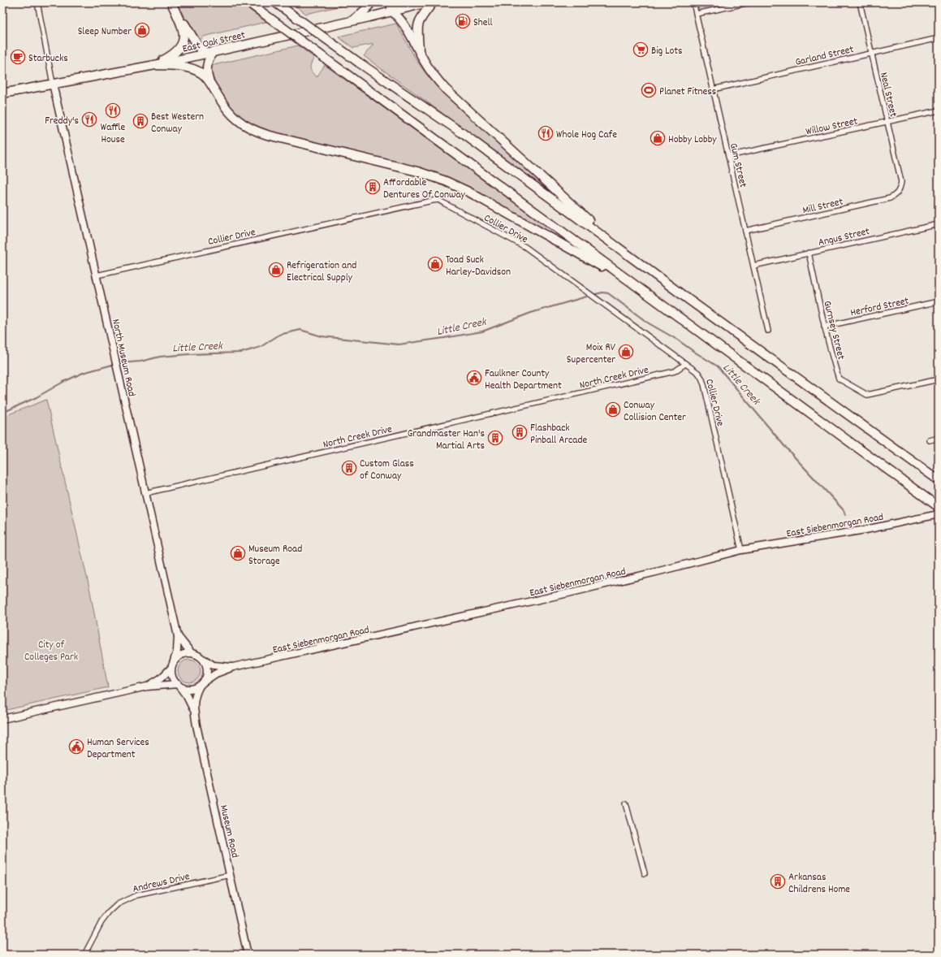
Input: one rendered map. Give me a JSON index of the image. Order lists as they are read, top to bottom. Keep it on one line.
{"streets":{"highway":["East Oak Street"],"street":["Garland Street","Neal Street","Willow Street","Gum Street","Mill Street","Collier Drive","Angus Street","Herford Street","Gurnsey Street","North Museum Road","North Creek Drive","East Siebenmorgan Road","Museum Road","Andrews Drive"]},"crossings":[["East Oak Street","North Museum Road"],["Garland Street","Neal Street"],["Garland Street","Gum Street"],["Neal Street","Willow Street"],["Neal Street","Mill Street"],["Willow Street","Gum Street"],["Gum Street","Mill Street"],["Gum Street","Angus Street"],["Collier Drive","North Museum Road"],["Collier Drive","North Creek Drive"],["Collier Drive","East Siebenmorgan Road"],["Angus Street","Gurnsey Street"],["Herford Street","Gurnsey Street"],["North Museum Road","North Creek Drive"],["North Museum Road","East Siebenmorgan Road"],["North Museum Road","Museum Road"],["East Siebenmorgan Road","Museum Road"],["Museum Road","Andrews Drive"]],"water":["Little Creek"],"parks":["City of Colleges Park"],"places":{"fuel station":["Shell"],"shop":["Sleep Number","Hobby Lobby","Toad Suck Harley-Davidson","Refrigeration and Electrical Supply","Moix RV Supercenter","Conway Collision Center","Museum Road Storage"],"supermarket":["Big Lots"],"cafe":["Starbucks"],"sports":["Planet Fitness"],"restaurant":["Waffle House","Freddy's","Whole Hog Cafe"],"building":["Best Western Conway","Affordable Dentures Of Conway","Flashback Pinball Arcade","Grandmaster Han's Martial Arts","Custom Glass of Conway","Arkansas Childrens Home"],"public building":["Faulkner County Health Department","Human Services Department"]}}
